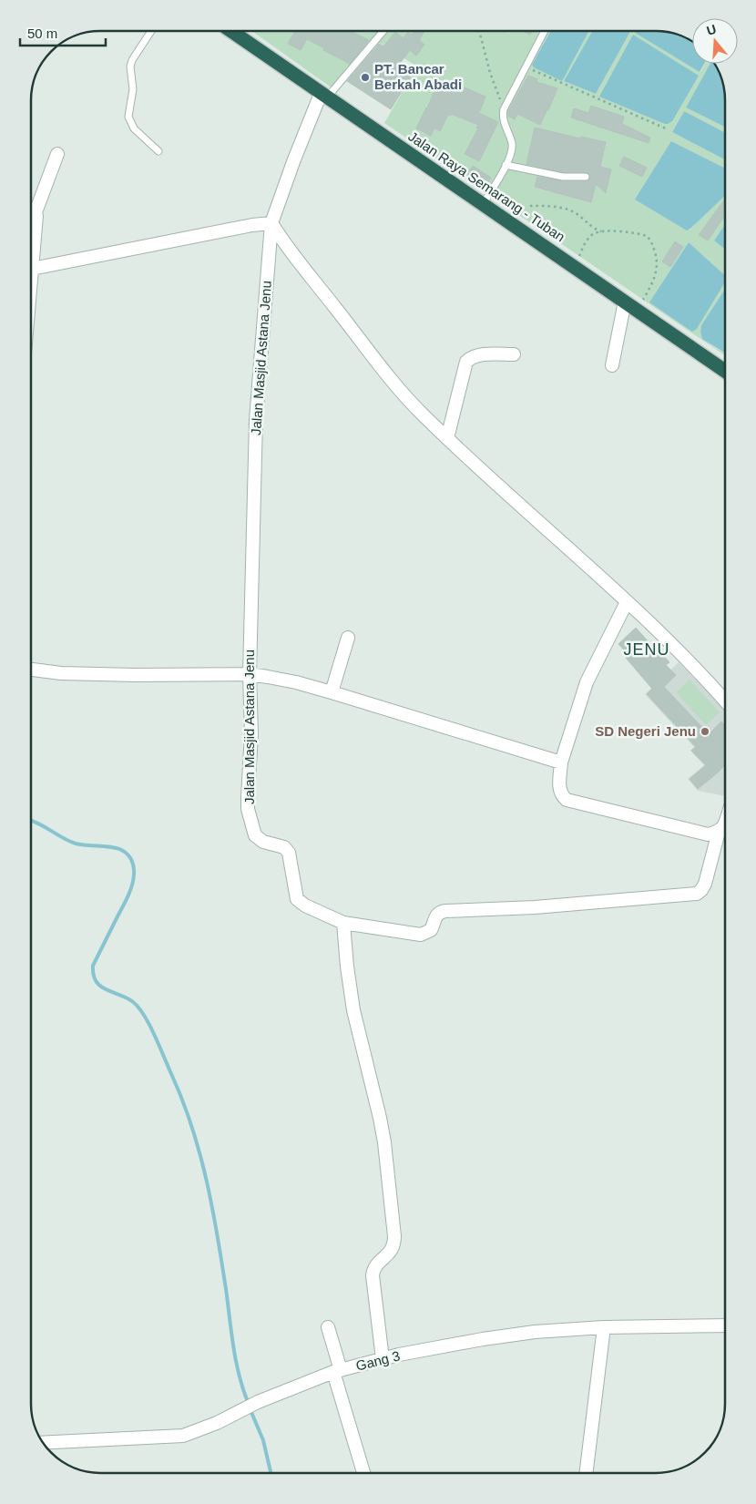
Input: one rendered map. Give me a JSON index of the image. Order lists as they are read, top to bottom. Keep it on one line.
{"streets":{"highway":["Jalan Raya Semarang - Tuban"],"street":["Jalan Masjid Astana Jenu","Gang 3"]},"crossings":[["Jalan Raya Semarang - Tuban","Jalan Masjid Astana Jenu"]],"districts":["JENU"],"places":["PT. Bancar Berkah Abadi","SD Negeri Jenu"],"scale_bar":"50 m","north":"top"}
